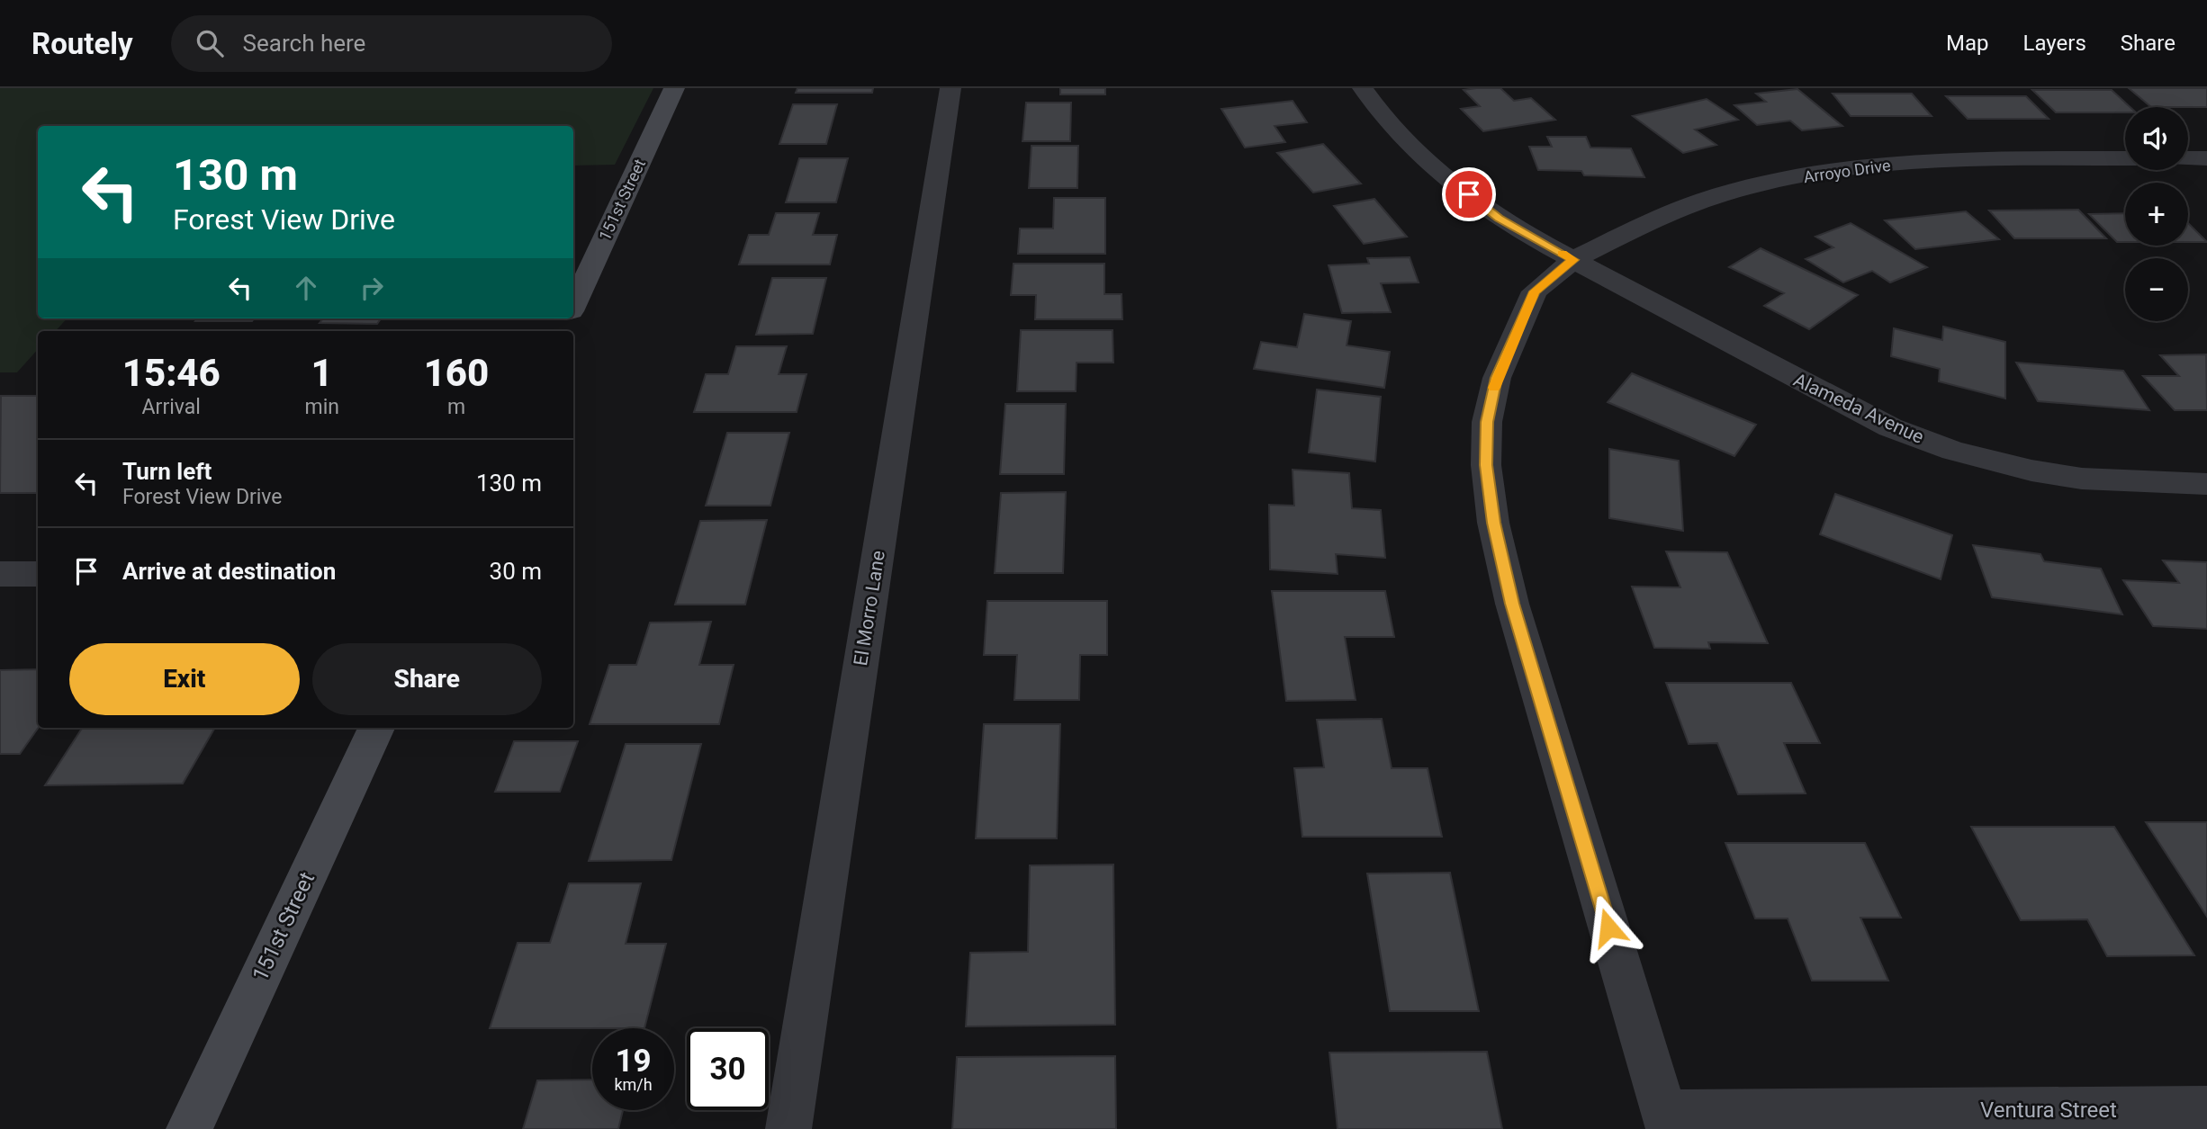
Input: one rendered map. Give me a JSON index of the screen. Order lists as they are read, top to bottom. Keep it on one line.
{"streets":{"street":["Arroyo Drive","151st Street","Alameda Avenue","El Morro Lane","Ventura Street"]},"crossings":[["Arroyo Drive","Alameda Avenue"],["Arroyo Drive","Ventura Street"]],"page":{"header":"Routely","search":"Search here","nav":["Map","Layers","Share"],"map_buttons":["+","−"],"turn":["130 m","Forest View Drive"],"eta":["15:46","Arrival","1","min","160","m"],"list":[{"name":"Turn left","note":"Forest View Drive","value":"130 m"},{"name":"Arrive at destination","value":"30 m"}],"buttons":["Exit","Share"],"speed":"19 km/h","limit":"30"}}
